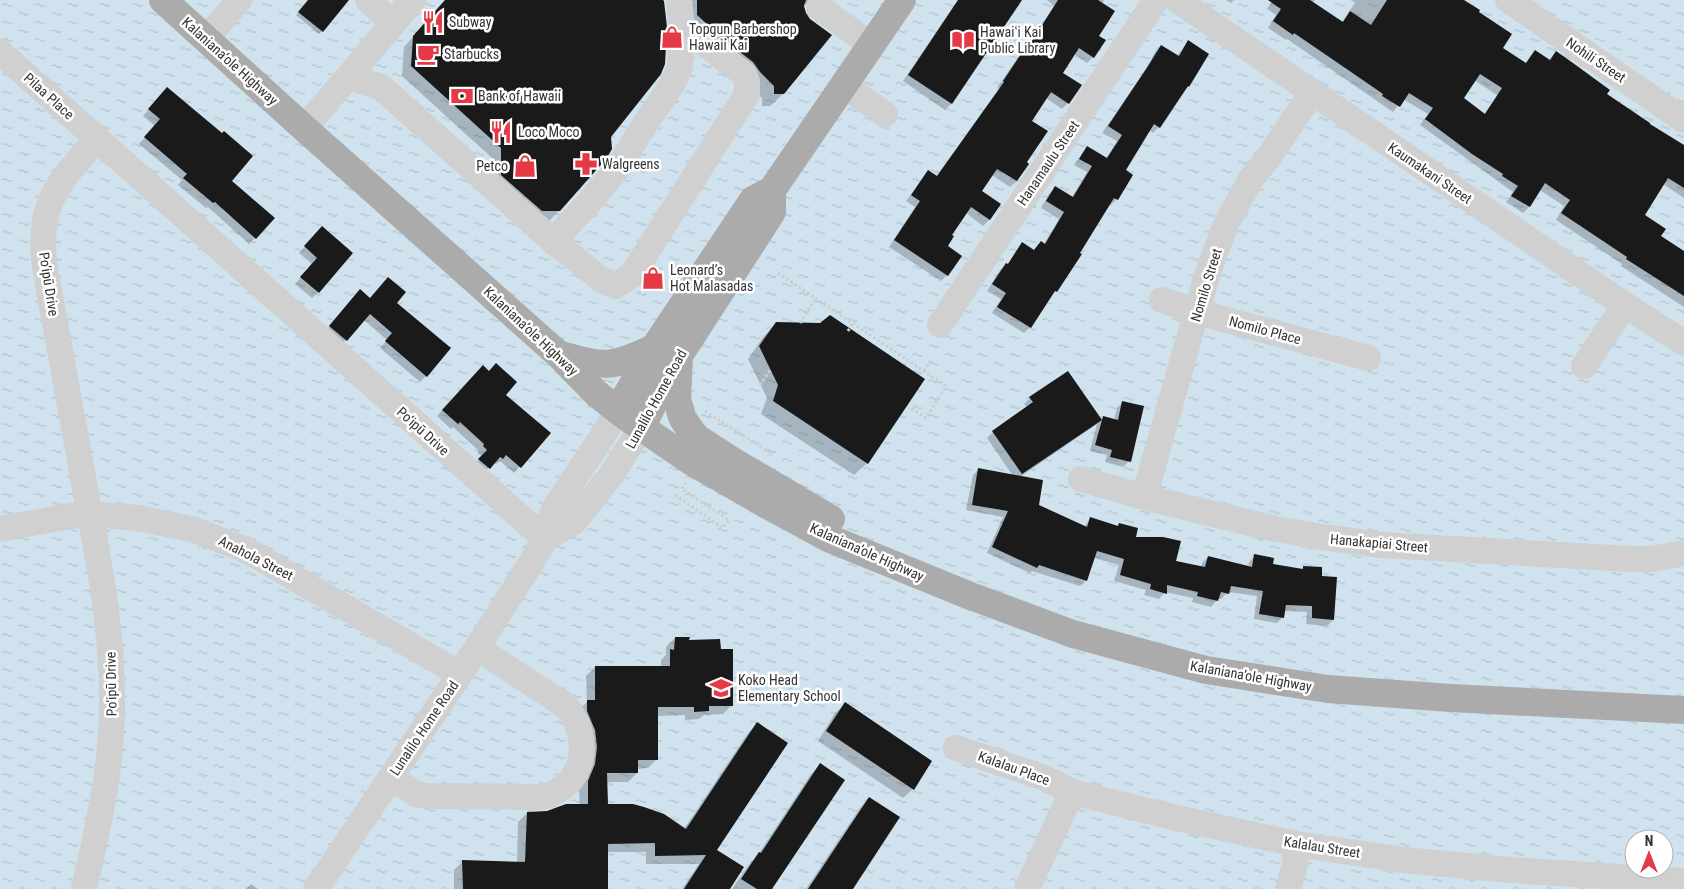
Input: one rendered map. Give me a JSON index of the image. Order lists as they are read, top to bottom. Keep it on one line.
{"streets":{"main road":["Kalaniana’ole Highway","Lunalilo Home Road"],"street":["Nohili Street","Pilaa Place","Hanamaulu Street","Kaumakani Street","Po‘ipū Drive","Nomilo Street","Nomilo Place","Hanakapiai Street","Anahola Street","Kalalau Place","Kalalau Street"]},"crossings":[["Kalaniana’ole Highway","Lunalilo Home Road"],["Pilaa Place","Po‘ipū Drive"],["Kaumakani Street","Nomilo Street"],["Po‘ipū Drive","Lunalilo Home Road"],["Po‘ipū Drive","Anahola Street"],["Nomilo Street","Nomilo Place"],["Nomilo Street","Hanakapiai Street"],["Lunalilo Home Road","Anahola Street"],["Kalalau Place","Kalalau Street"]],"places":{"restaurant":["Subway","Loco Moco"],"shop":["Topgun Barbershop Hawaii Kai","Petco","Leonard’s Hot Malasadas"],"library":["Hawaiʻi Kai Public Library"],"cafe":["Starbucks"],"bank":["Bank of Hawaii"],"pharmacy":["Walgreens"],"school or university":["Koko Head Elementary School"]},"north":"top"}
